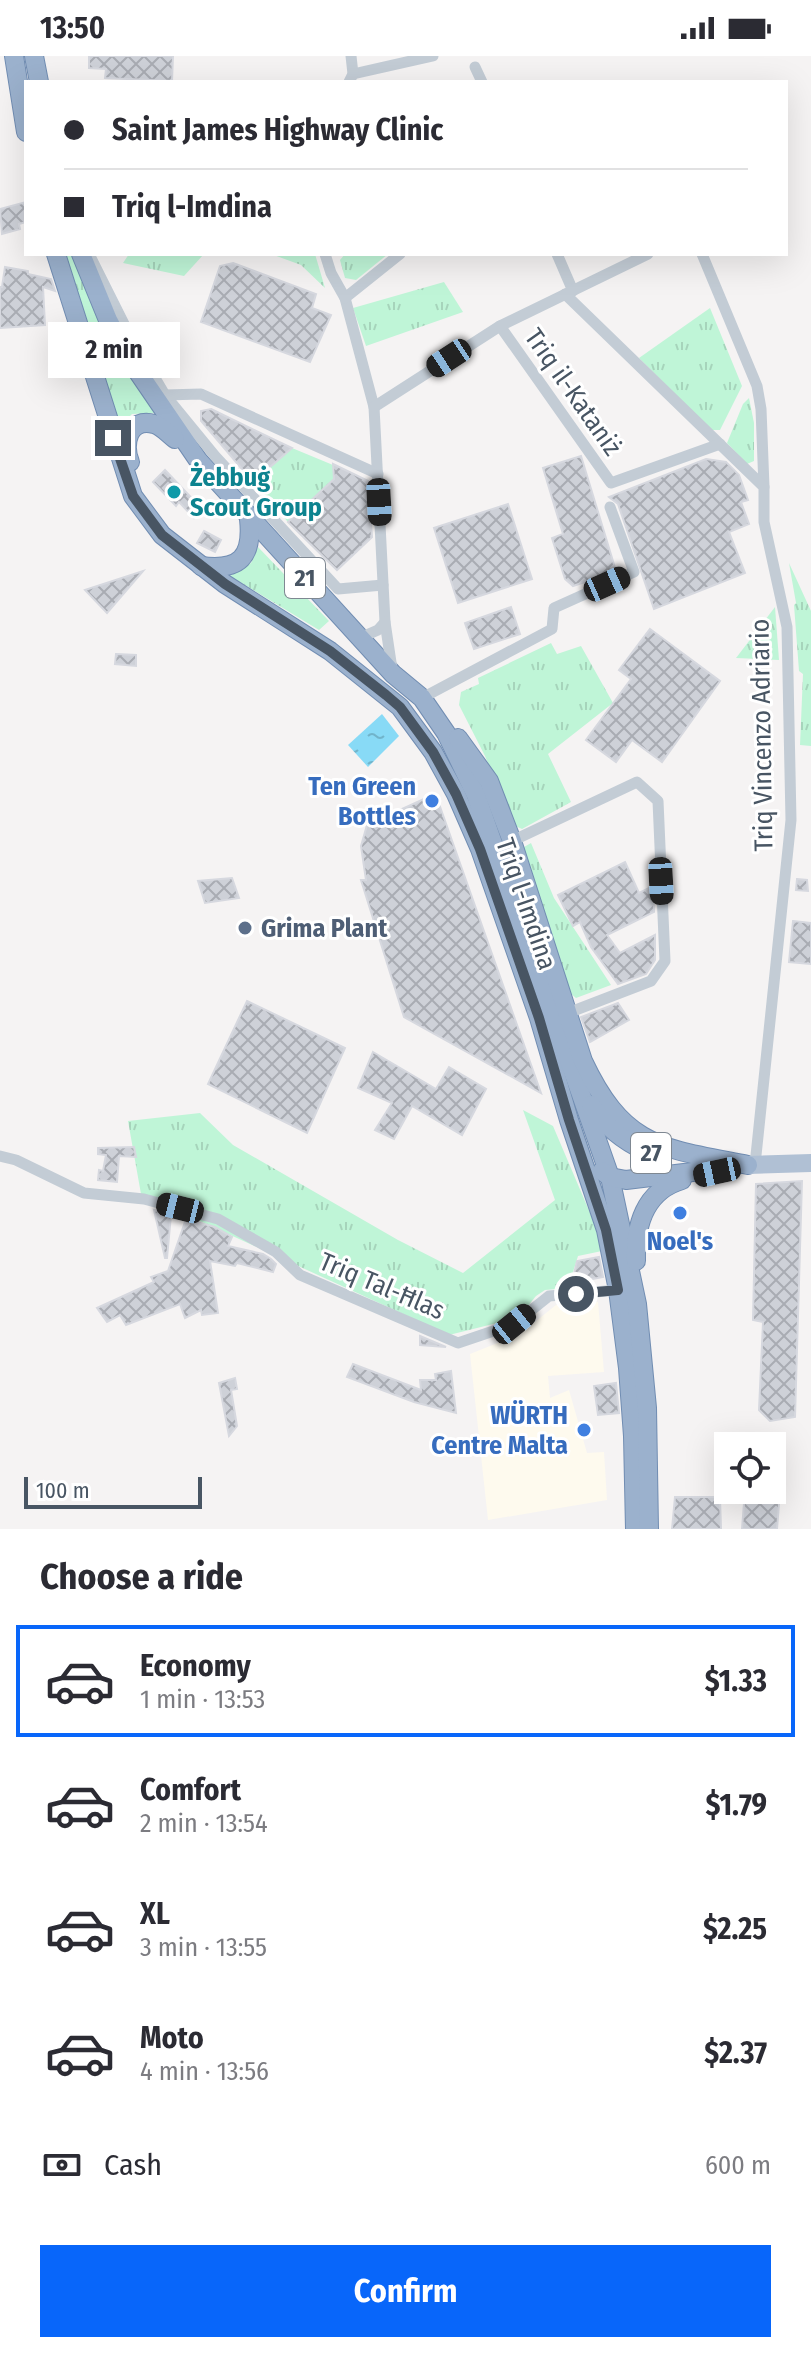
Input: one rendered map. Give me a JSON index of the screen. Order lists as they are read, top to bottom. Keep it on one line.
{"streets":{"highway":["21","Triq l-Imdina","27"],"street":["Triq il-Kataniż","Triq Vincenzo Adriario","Triq Tal-Ħlas"]},"crossings":[["Triq Vincenzo Adriario","27"],["Triq l-Imdina","27"],["Triq l-Imdina","Triq Tal-Ħlas"]],"places":["Żebbuġ Scout Group","Ten Green Bottles","Grima Plant","Noel's","WÜRTH Centre Malta"],"scale_bar":"100 m","page":{"status":"13:50","banner":["Saint James Highway Clinic","Triq l-Imdina"],"bubble":"2 min","scale":"100 m","heading":"Choose a ride","list":[{"name":"Economy","note":"1 min · 13:53","value":"$1.33"},{"name":"Comfort","note":"2 min · 13:54","value":"$1.79"},{"name":"XL","note":"3 min · 13:55","value":"$2.25"},{"name":"Moto","note":"4 min · 13:56","value":"$2.37"}],"pay":["Cash","600 m"],"buttons":"Confirm"}}
